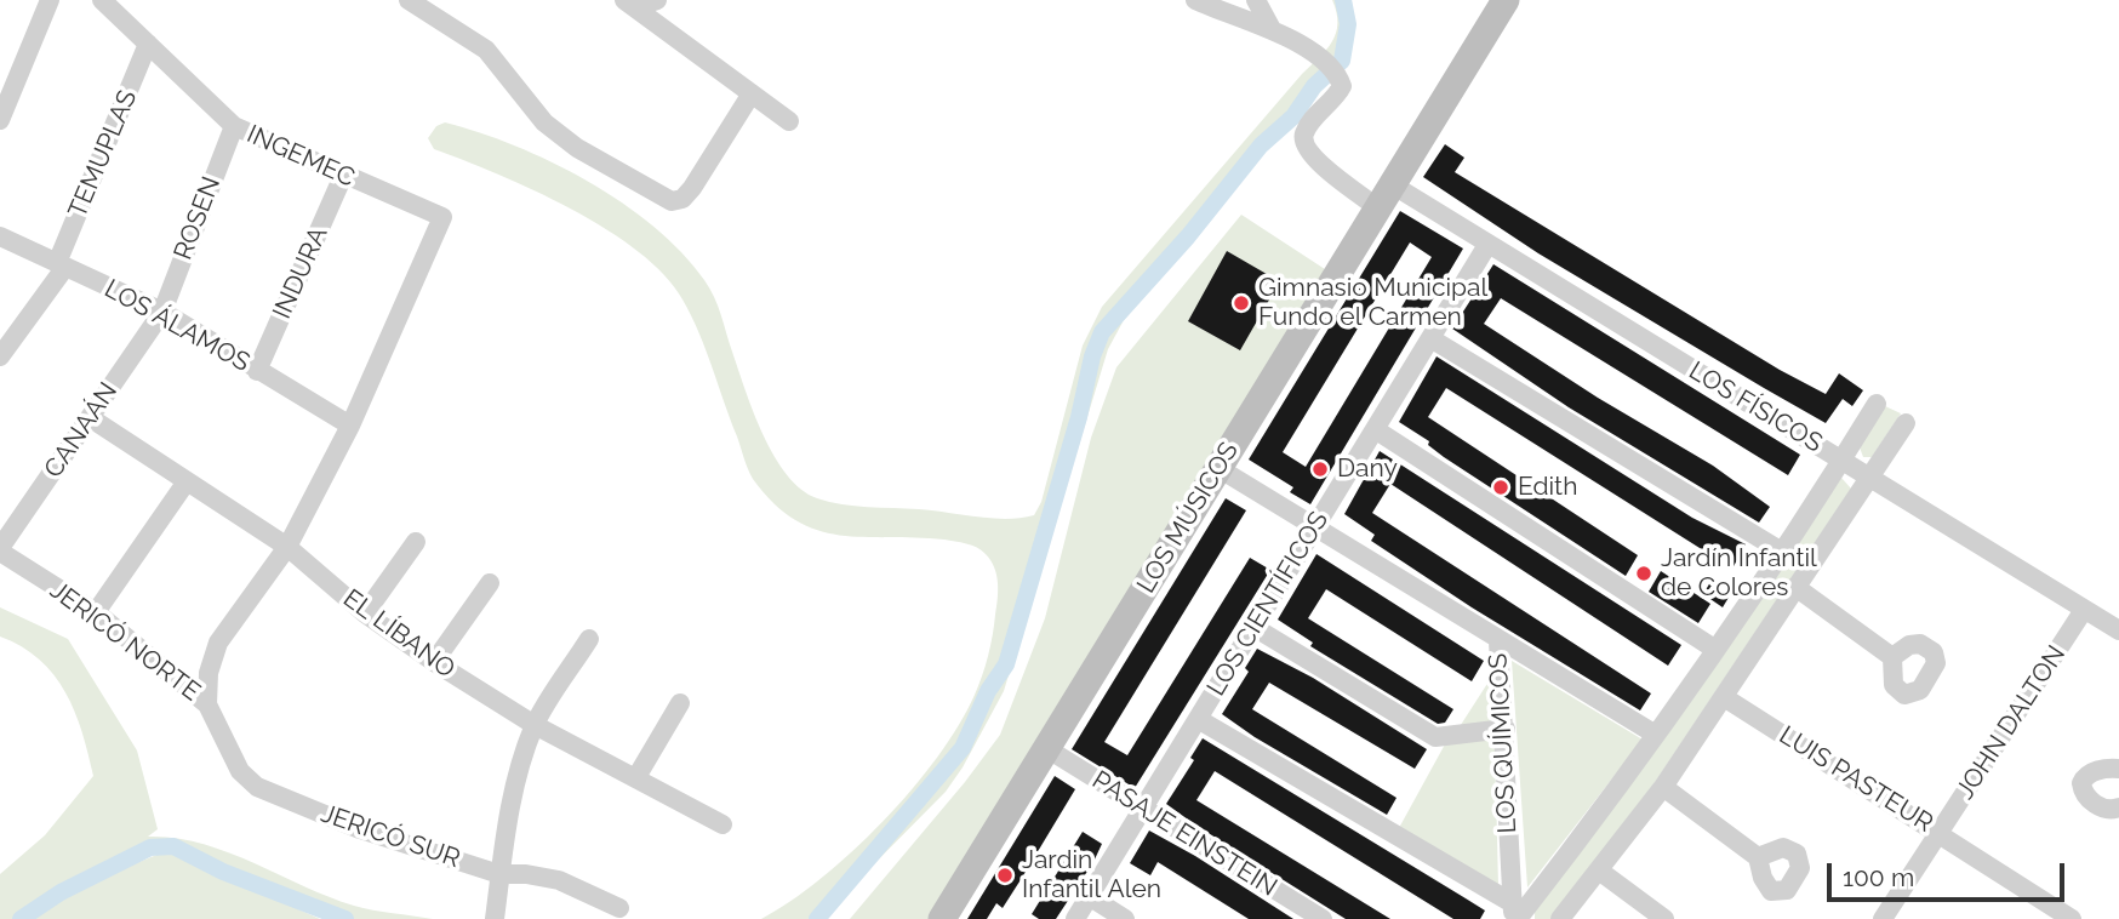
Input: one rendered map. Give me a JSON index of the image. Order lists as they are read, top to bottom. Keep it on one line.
{"streets":{"street":["TEMUPLAS","INGEMEC","ROSEN","INDURA","LOS ÁLAMOS","LOS FÍSICOS","CANAÁN","LOS MÚSICOS","LOS CIENTÍFICOS","EL LÍBANO","JERICÓ NORTE","JOHN DALTON","LOS QUÍMICOS","LUIS PASTEUR","PASAJE EINSTEIN","JERICÓ SUR"]},"crossings":[["TEMUPLAS","INGEMEC"],["TEMUPLAS","LOS ÁLAMOS"],["INGEMEC","ROSEN"],["INGEMEC","INDURA"],["INGEMEC","LOS ÁLAMOS"],["ROSEN","LOS ÁLAMOS"],["ROSEN","CANAÁN"],["INDURA","LOS ÁLAMOS"],["LOS ÁLAMOS","CANAÁN"],["LOS FÍSICOS","LOS MÚSICOS"],["LOS FÍSICOS","LOS CIENTÍFICOS"],["LOS FÍSICOS","JOHN DALTON"],["CANAÁN","EL LÍBANO"],["CANAÁN","JERICÓ NORTE"],["LOS MÚSICOS","LOS QUÍMICOS"],["LOS MÚSICOS","PASAJE EINSTEIN"],["LOS CIENTÍFICOS","LOS QUÍMICOS"],["LOS CIENTÍFICOS","PASAJE EINSTEIN"],["JERICÓ NORTE","JERICÓ SUR"],["JOHN DALTON","LUIS PASTEUR"]],"places":["Gimnasio Municipal Fundo el Carmen","Dany","Edith","Jardín Infantil de Colores","Jardin Infantil Alen"],"scale_bar":"100 m"}
